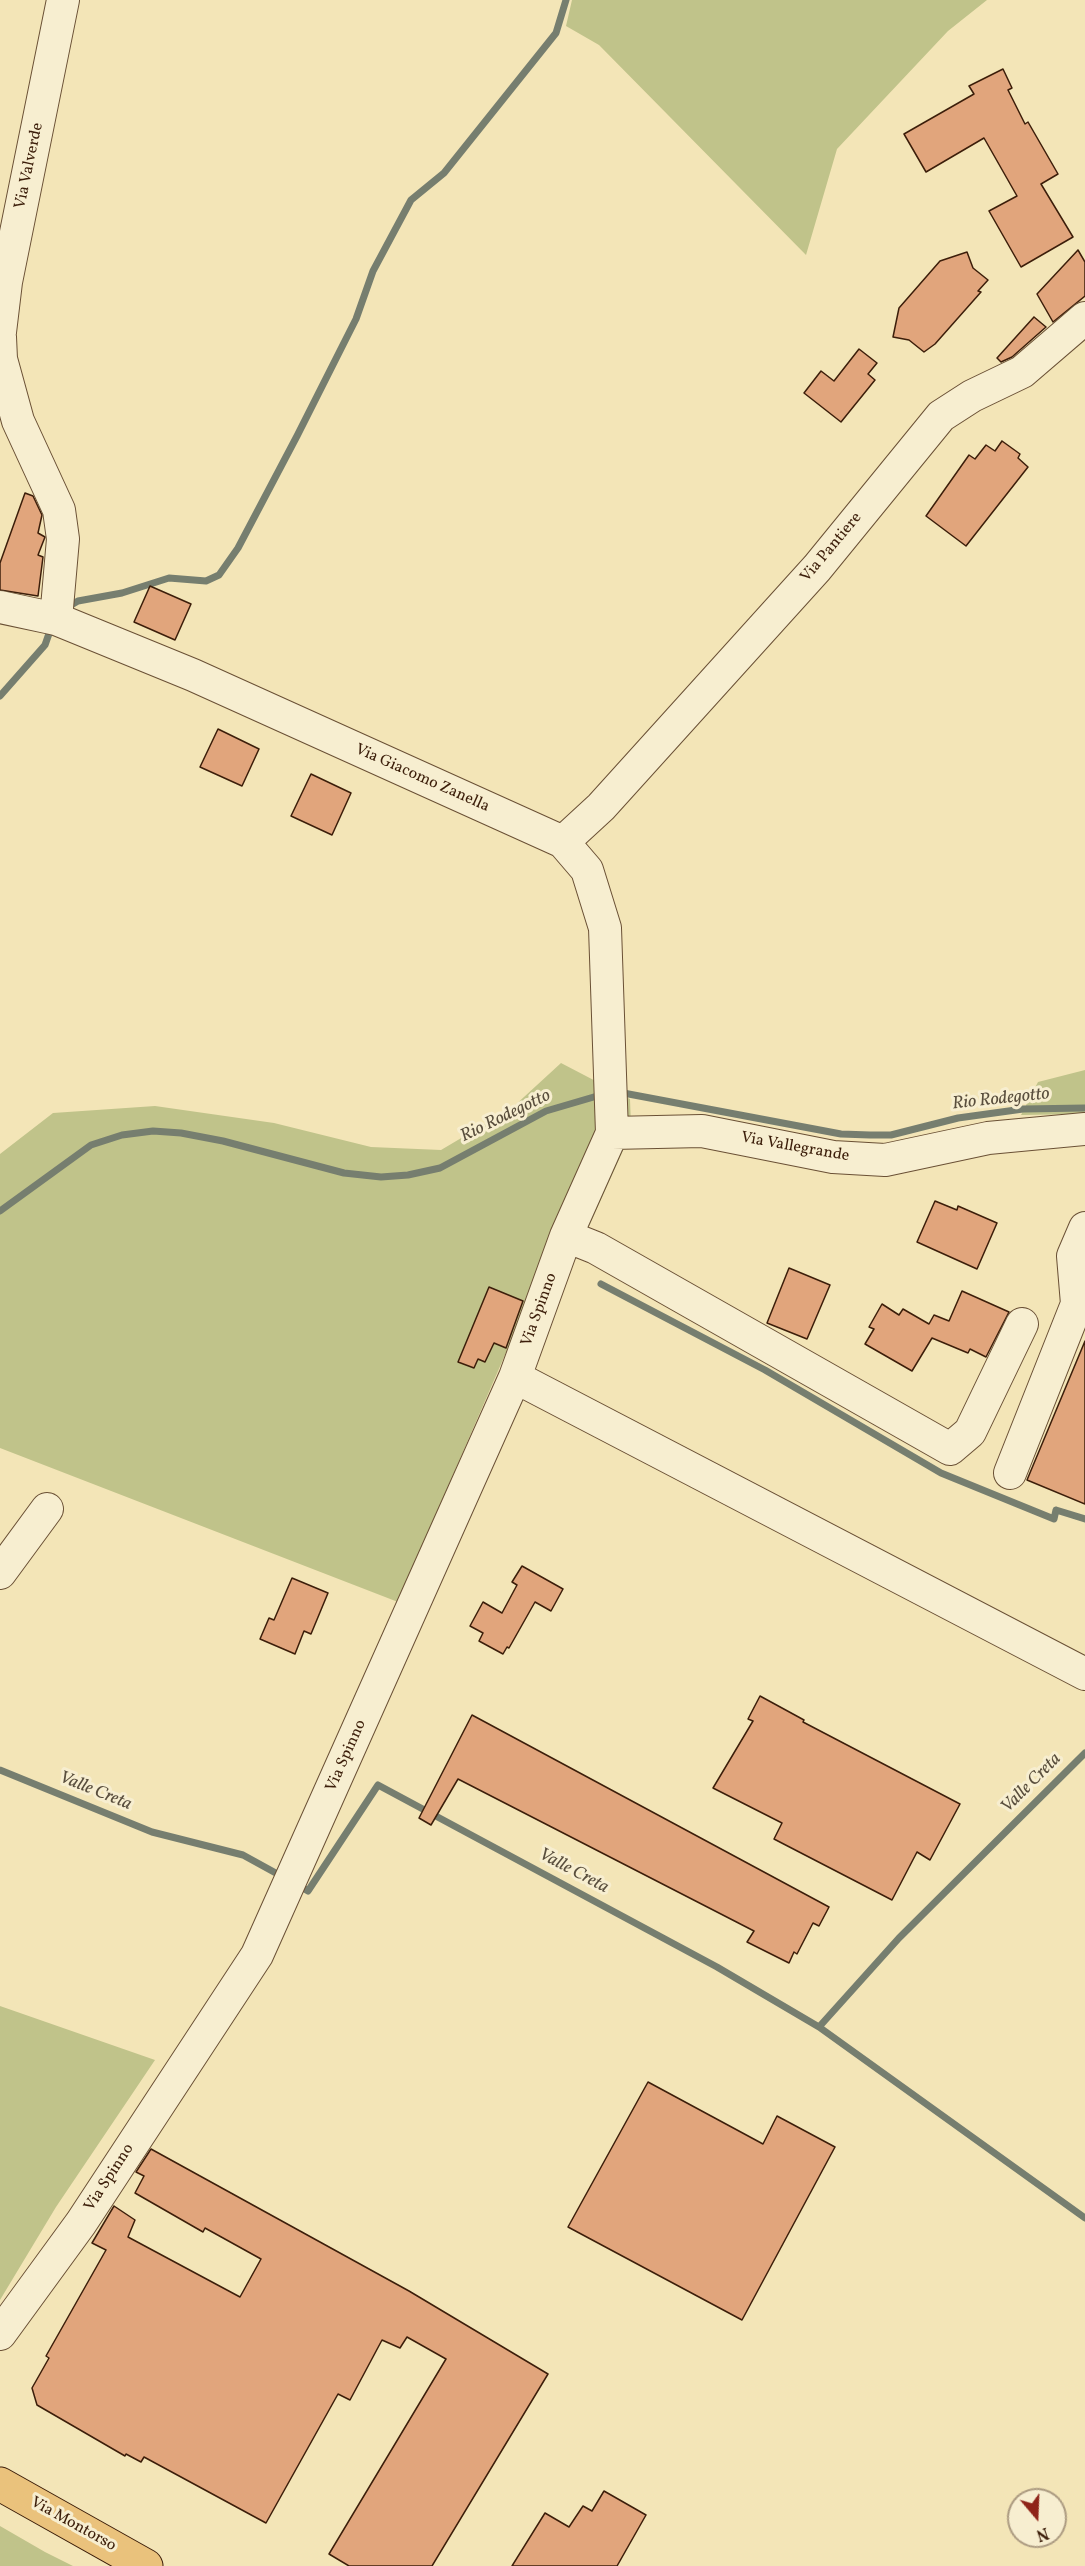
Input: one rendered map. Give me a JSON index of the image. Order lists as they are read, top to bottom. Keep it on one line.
{"streets":{"main road":["Via Montorso"],"street":["Via Valverde","Via Pantiere","Via Giacomo Zanella","Via Vallegrande","Via Spinno"]},"crossings":[["Via Pantiere","Via Giacomo Zanella"],["Via Giacomo Zanella","Via Vallegrande"],["Via Giacomo Zanella","Via Spinno"],["Via Vallegrande","Via Spinno"]],"water":["Rio Rodegotto","Valle Creta"],"north":"bottom"}
